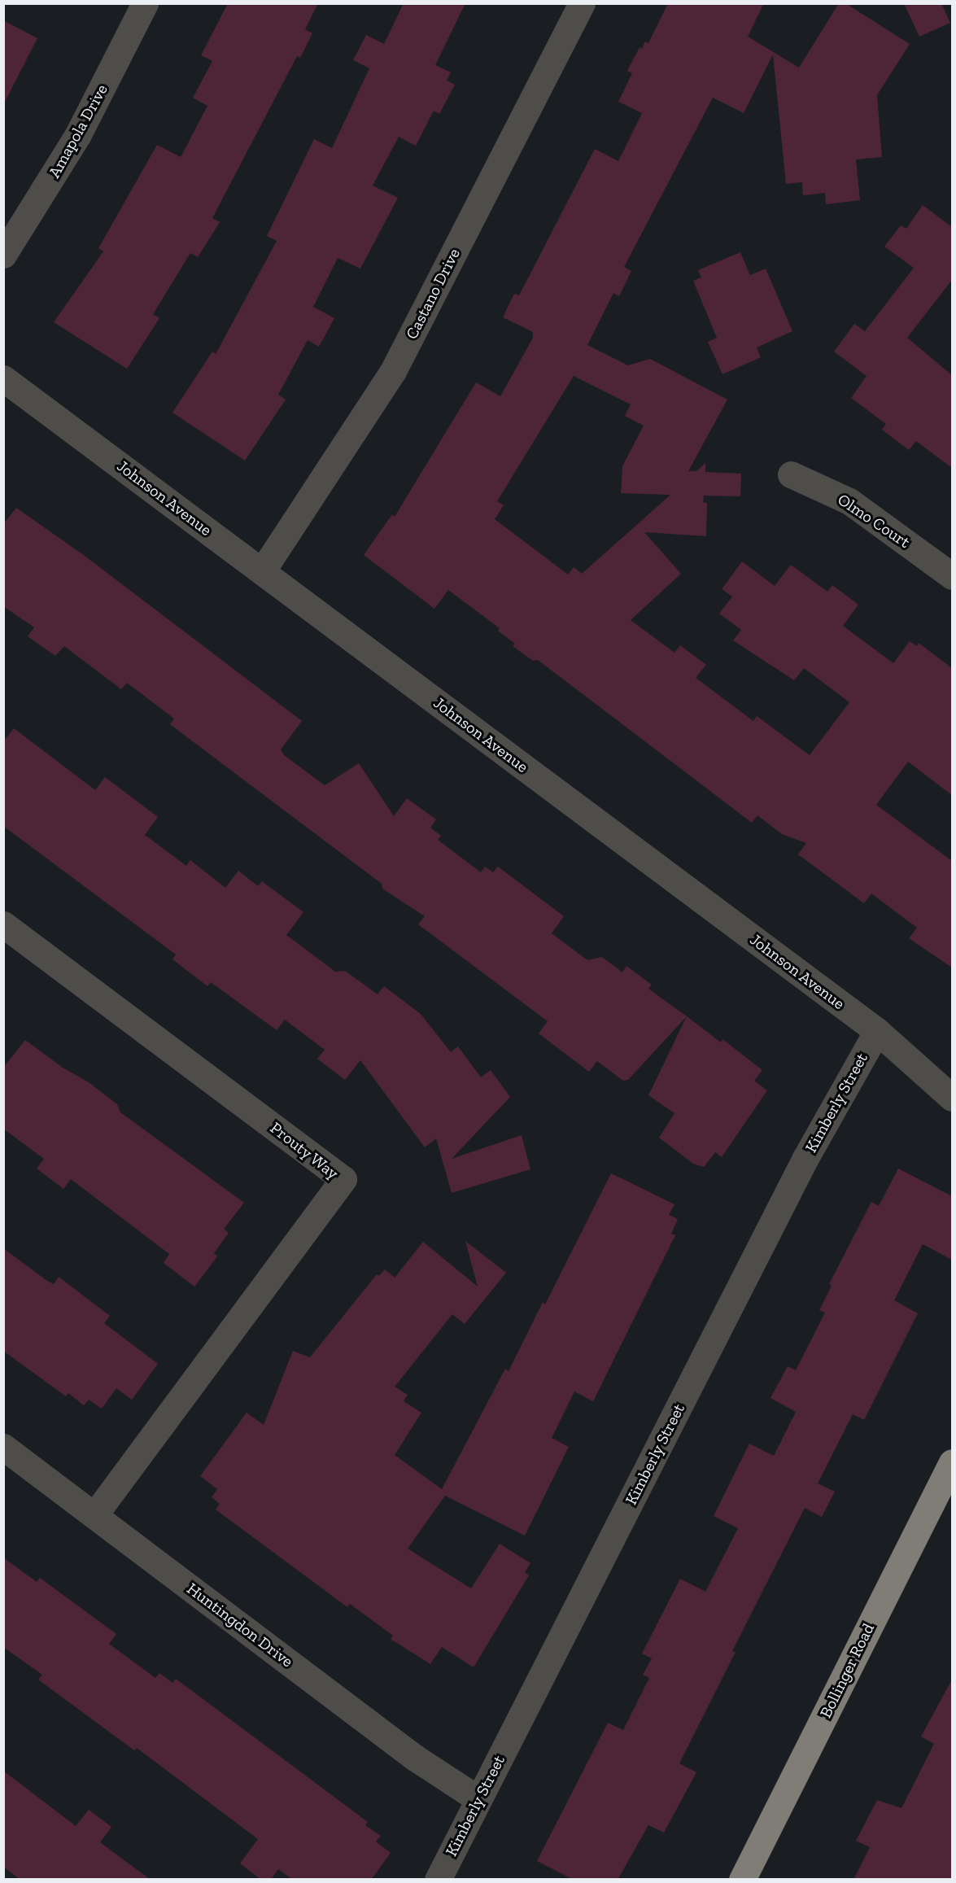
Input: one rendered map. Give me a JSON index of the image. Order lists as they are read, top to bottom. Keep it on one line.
{"streets":{"main road":["Bollinger Road"],"street":["Amapola Drive","Castano Drive","Johnson Avenue","Olmo Court","Kimberly Street","Prouty Way","Huntingdon Drive"]},"crossings":[["Castano Drive","Johnson Avenue"],["Johnson Avenue","Kimberly Street"],["Kimberly Street","Huntingdon Drive"],["Prouty Way","Huntingdon Drive"]]}
